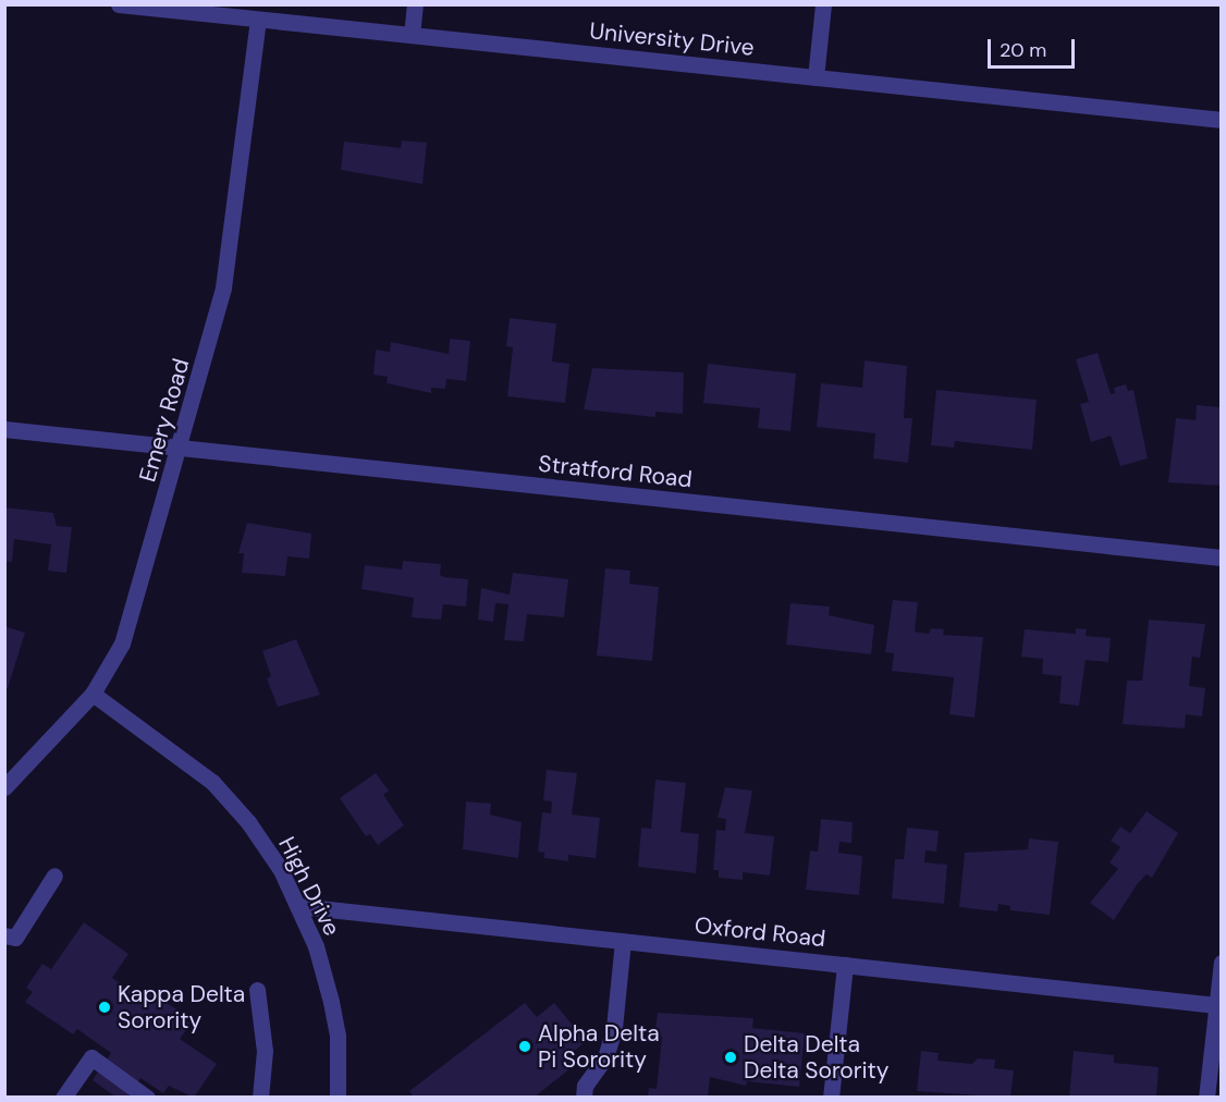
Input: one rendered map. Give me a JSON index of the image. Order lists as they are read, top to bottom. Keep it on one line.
{"streets":{"street":["University Drive","Emery Road","Stratford Road","High Drive","Oxford Road"]},"crossings":[["University Drive","Emery Road"],["Emery Road","Stratford Road"],["Emery Road","High Drive"],["High Drive","Oxford Road"]],"places":["Kappa Delta Sorority","Alpha Delta Pi Sorority","Delta Delta Delta Sorority"],"scale_bar":"20 m"}
